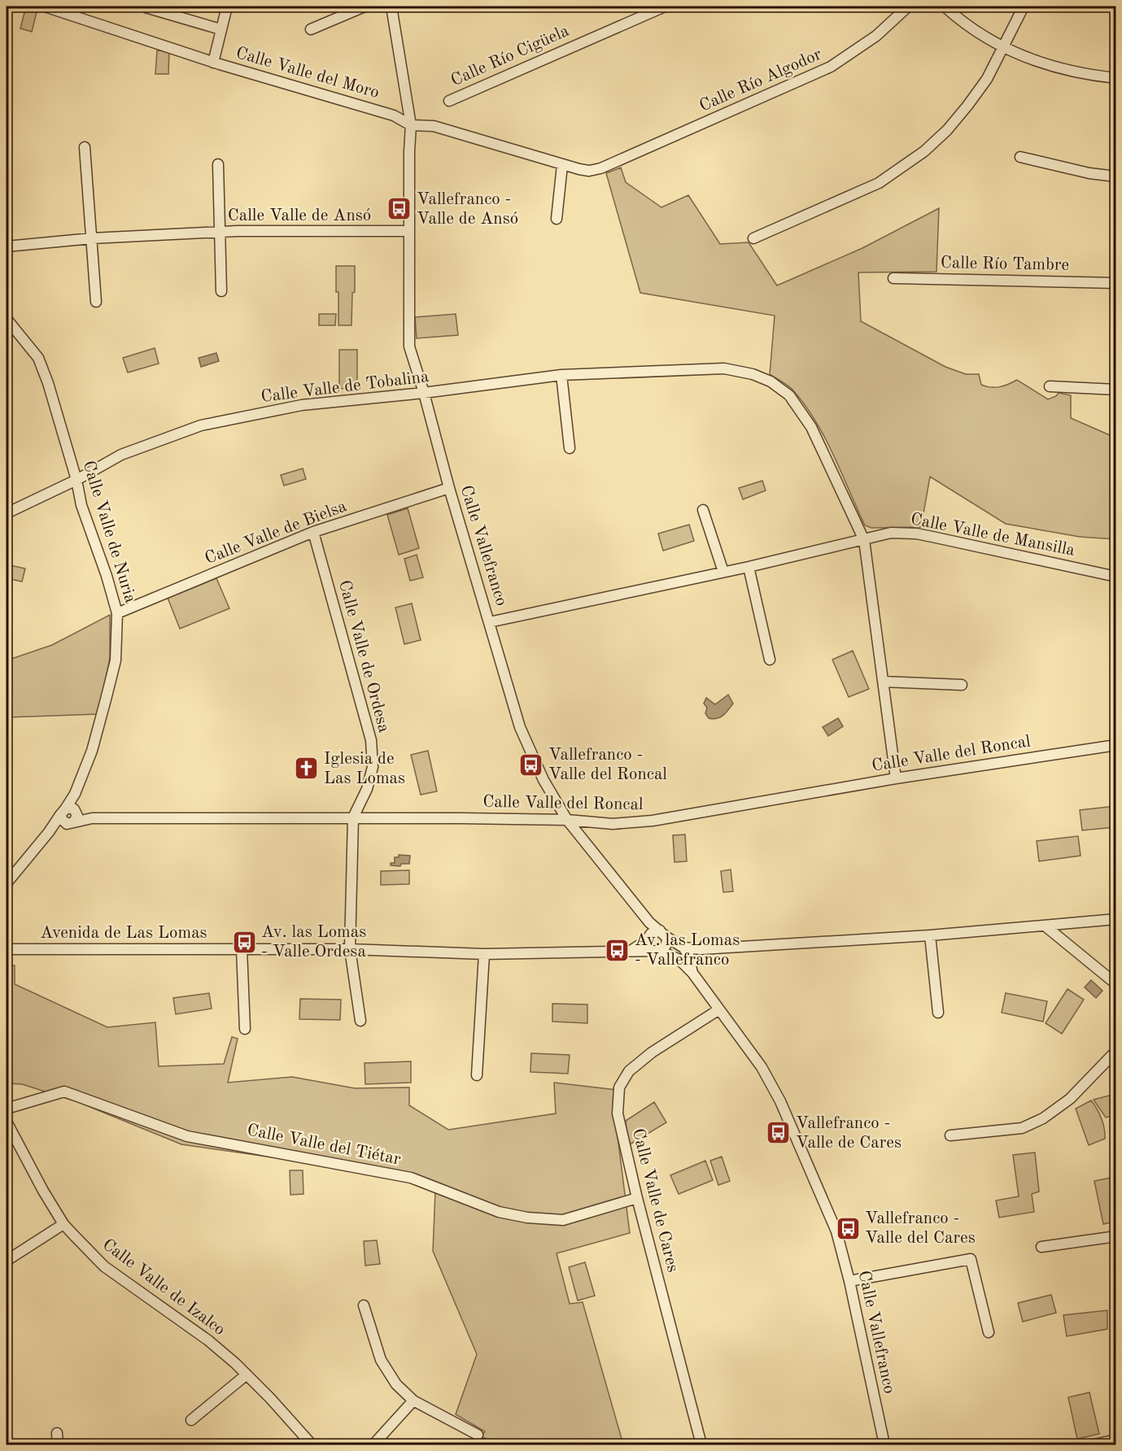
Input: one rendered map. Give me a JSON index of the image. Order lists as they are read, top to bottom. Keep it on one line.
{"streets":{"street":["Calle Río Cigüela","Calle Valle del Moro","Calle Río Algodor","Calle Valle de Ansó","Calle Río Tambre","Calle Valle de Tobalina","Calle Valle de Nuria","Calle Valle de Bielsa","Calle Valle de Mansilla","Calle Vallefranco","Calle Valle de Ordesa","Calle Valle del Roncal","Avenida de Las Lomas","Calle Valle del Tiétar","Calle Valle de Cares","Calle Valle de Izalco"]},"crossings":[["Calle Valle del Moro","Calle Río Algodor"],["Calle Valle del Moro","Calle Vallefranco"],["Calle Valle de Ansó","Calle Vallefranco"],["Calle Valle de Tobalina","Calle Valle de Nuria"],["Calle Valle de Tobalina","Calle Valle de Mansilla"],["Calle Valle de Tobalina","Calle Vallefranco"],["Calle Valle de Tobalina","Calle Valle del Roncal"],["Calle Valle de Nuria","Calle Valle de Bielsa"],["Calle Valle de Nuria","Calle Valle del Roncal"],["Calle Valle de Bielsa","Calle Vallefranco"],["Calle Valle de Bielsa","Calle Valle de Ordesa"],["Calle Valle de Mansilla","Calle Vallefranco"],["Calle Vallefranco","Calle Valle del Roncal"],["Calle Vallefranco","Avenida de Las Lomas"],["Calle Vallefranco","Calle Valle de Cares"],["Calle Valle de Ordesa","Calle Valle del Roncal"],["Calle Valle de Ordesa","Avenida de Las Lomas"],["Calle Valle del Tiétar","Calle Valle de Cares"]],"places":{"bus stop":["Vallefranco - Valle de Ansó","Vallefranco - Valle del Roncal","Av. las Lomas - Valle Ordesa","Av. las Lomas - Vallefranco","Vallefranco - Valle de Cares","Vallefranco - Valle del Cares"],"church":["Iglesia de Las Lomas"]}}
